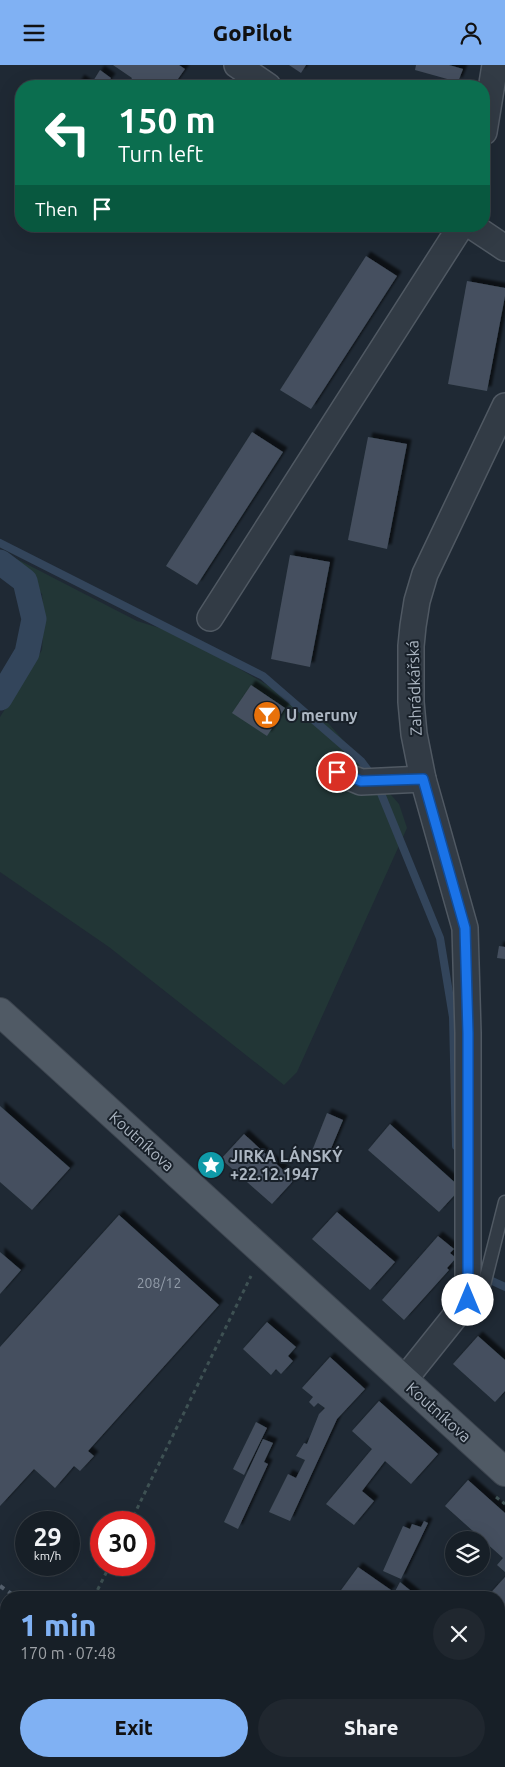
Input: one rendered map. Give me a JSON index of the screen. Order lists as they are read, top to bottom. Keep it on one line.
{"streets":{"main road":["Koutníkova"],"street":["Zahrádkářská"]},"places":{"bar":["U meruny"],"place":["JIRKA LÁNSKÝ +22.12.1947"]},"house_numbers":["208/12"],"page":{"header":"GoPilot","turn":["150 m","Turn left"],"then":"Then","speed":"29 km/h","limit":"30","heading":["1 min","170 m · 07:48"],"buttons":["Exit","Share"]}}
